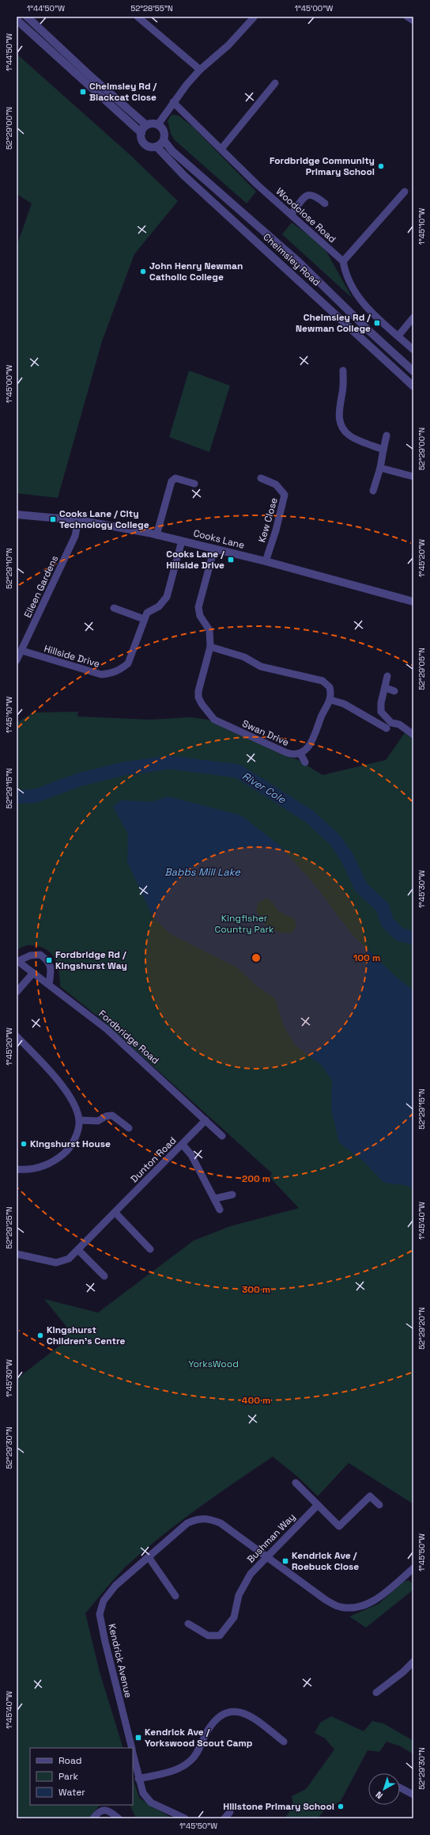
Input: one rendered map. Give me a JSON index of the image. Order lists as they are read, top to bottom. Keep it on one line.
{"streets":{"street":["Woodclose Road","Chelmsley Road","Kew Close","Cooks Lane","Eileen Gardens","Hillside Drive","Swan Drive","Fordbridge Road","Dunton Road","Bushman Way","Kendrick Avenue"]},"crossings":[["Kew Close","Cooks Lane"],["Cooks Lane","Eileen Gardens"],["Cooks Lane","Hillside Drive"],["Cooks Lane","Swan Drive"],["Eileen Gardens","Hillside Drive"],["Fordbridge Road","Dunton Road"],["Bushman Way","Kendrick Avenue"]],"water":["River Cole","Babbs Mill Lake"],"parks":["Kingfisher Country Park","YorksWood"],"places":{"transit":["Chelmsley Rd / Blackcat Close","Chelmsley Rd / Newman College","Cooks Lane / City Technology College","Cooks Lane / Hillside Drive","Fordbridge Rd / Kingshurst Way","Kendrick Ave / Roebuck Close","Kendrick Ave / Yorkswood Scout Camp"],"other":["Fordbridge Community Primary School","John Henry Newman Catholic College","Kingshurst House","Kingshurst Children’s Centre","Hillstone Primary School"]},"legend":["Road","Park","Water"],"north":"bottom left","coordinates":["1°44'50\"W","52°28'55\"N","1°45'00\"W","52°29'00\"N","1°45'10\"W","1°45'20\"W","52°29'10\"N","52°29'05\"N","52°29'15\"N","1°45'30\"W","1°45'40\"W","52°29'25\"N","52°29'20\"N","52°29'30\"N","1°45'50\"W"],"rings":["100 m","200 m","300 m","400 m"]}
